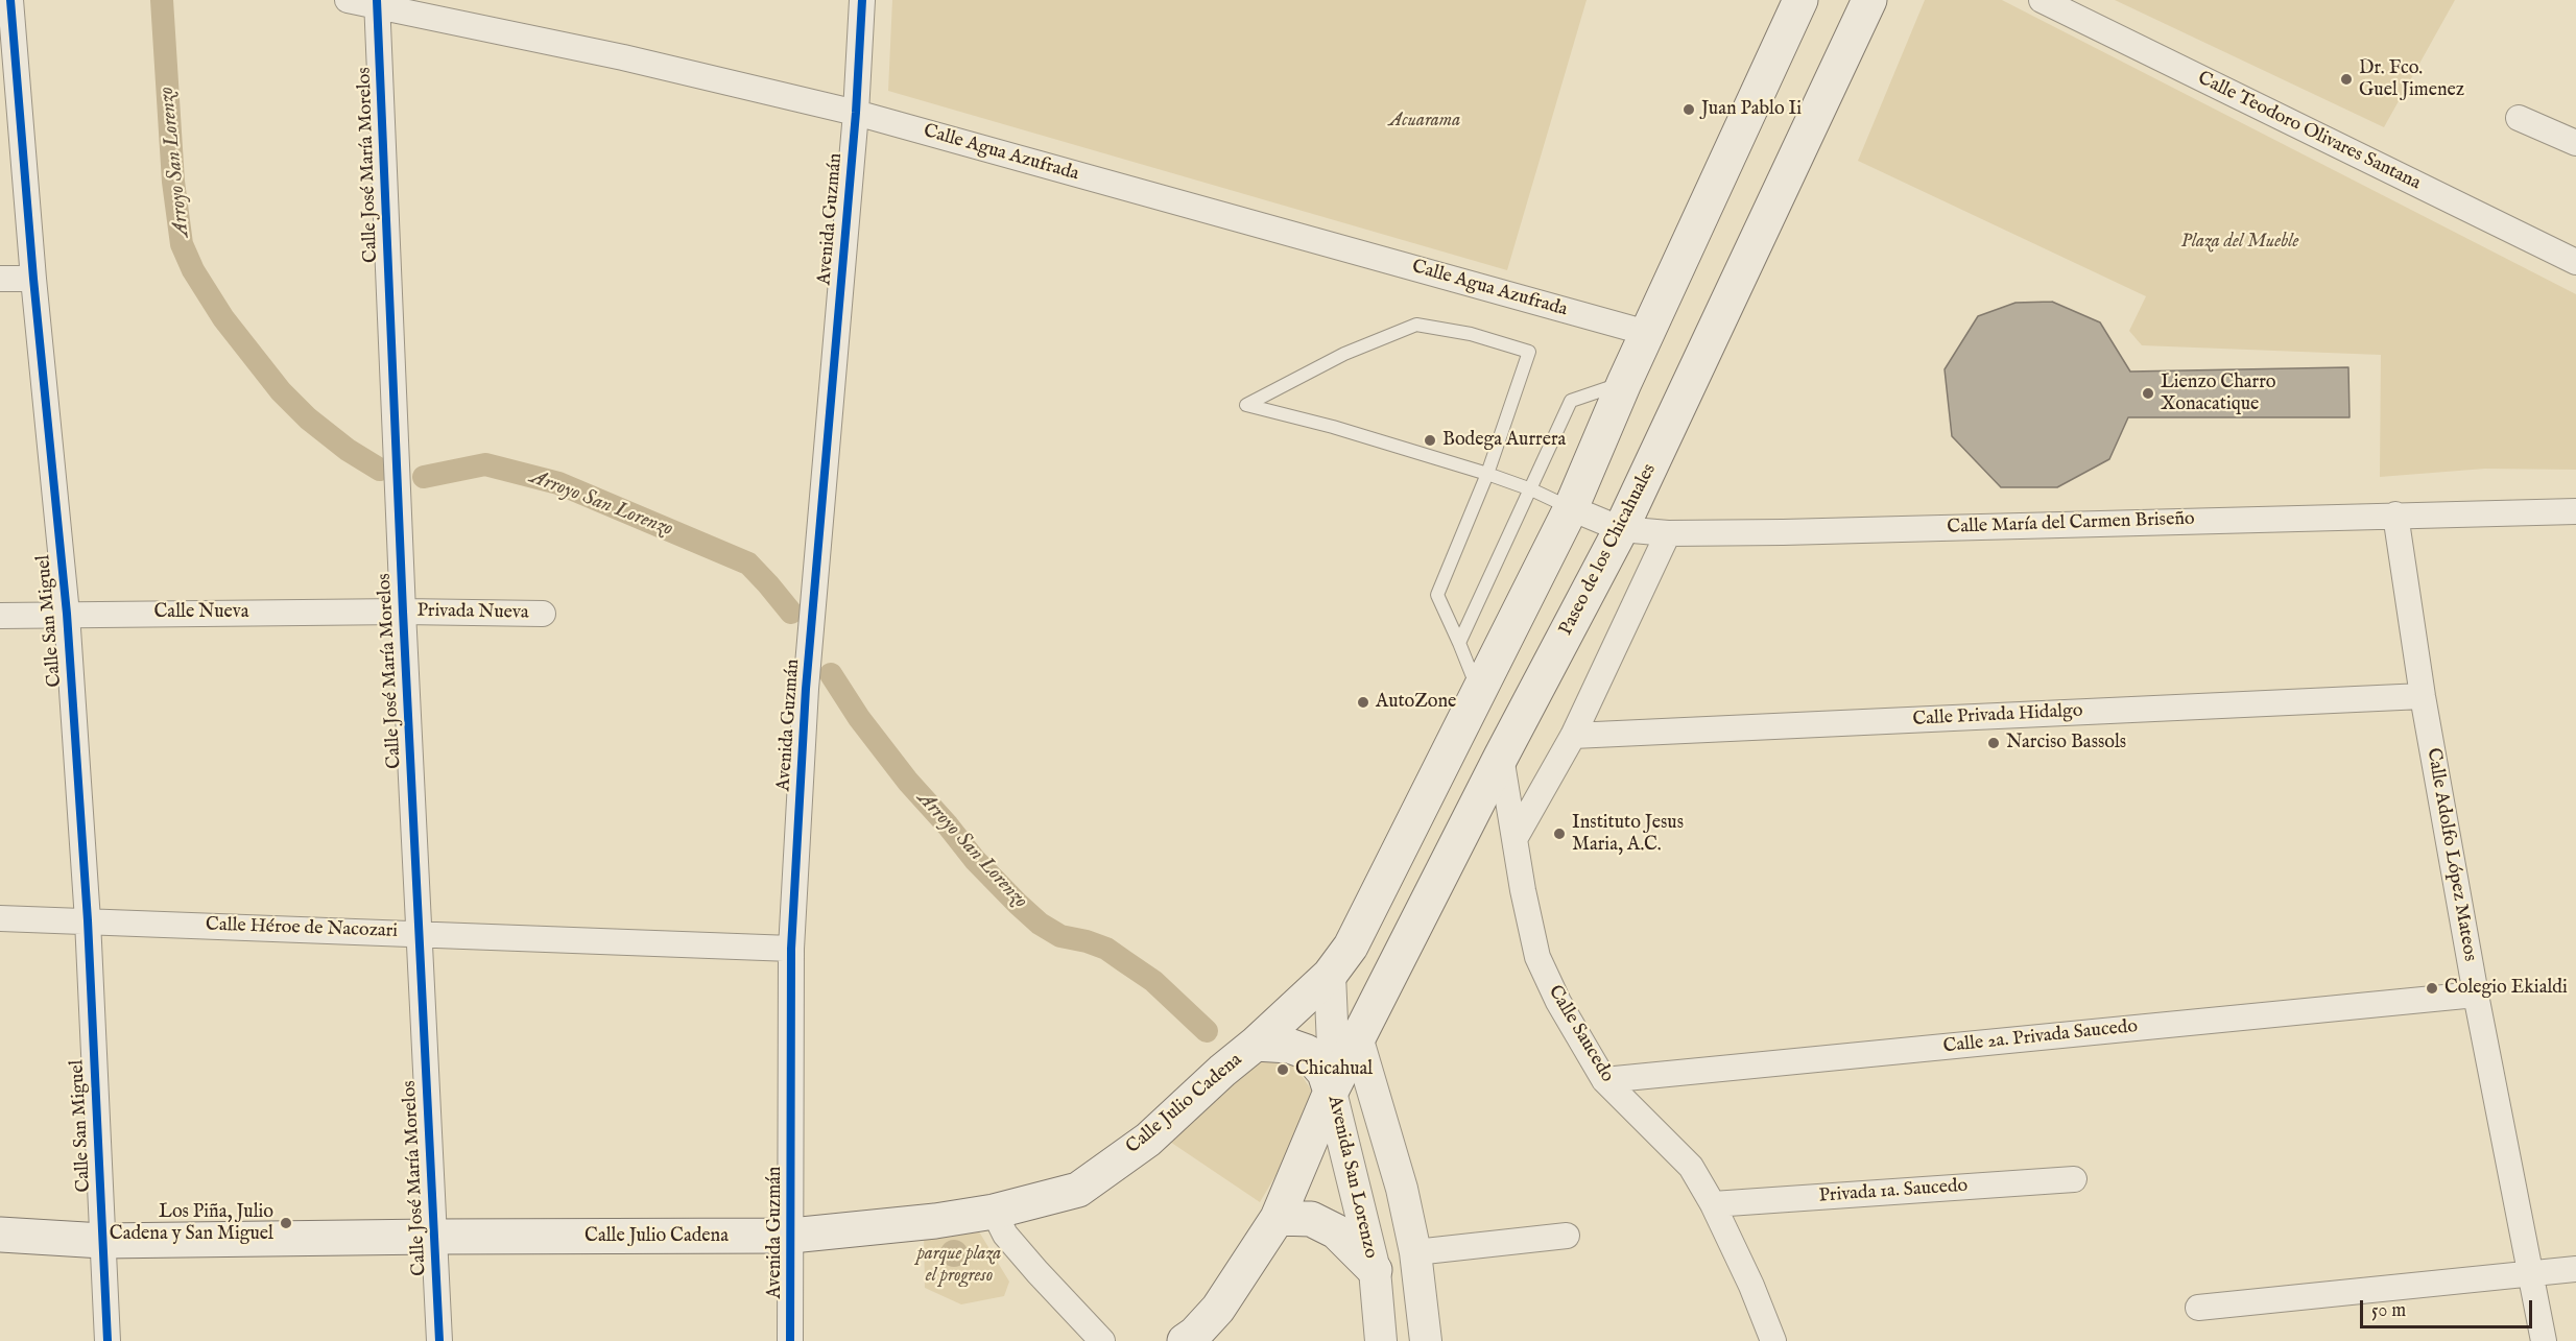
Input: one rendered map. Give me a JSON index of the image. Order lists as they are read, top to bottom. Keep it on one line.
{"streets":{"main road":["Paseo de los Chicahuales","Calle Julio Cadena"],"street":["Calle Teodoro Olivares Santana","Calle Agua Azufrada","Calle José María Morelos","Avenida Guzmán","Calle María del Carmen Briseño","Calle Nueva","Privada Nueva","Calle San Miguel","Calle Privada Hidalgo","Calle Adolfo López Mateos","Calle Héroe de Nacozari","Calle Saucedo","Calle 2a. Privada Saucedo","Avenida San Lorenzo","Privada 1a. Saucedo"]},"crossings":[["Calle Agua Azufrada","Calle José María Morelos"],["Calle Agua Azufrada","Avenida Guzmán"],["Calle José María Morelos","Calle Nueva"],["Calle José María Morelos","Privada Nueva"],["Calle José María Morelos","Calle Héroe de Nacozari"],["Calle José María Morelos","Calle Julio Cadena"],["Avenida Guzmán","Calle Héroe de Nacozari"],["Avenida Guzmán","Calle Julio Cadena"],["Calle María del Carmen Briseño","Paseo de los Chicahuales"],["Calle María del Carmen Briseño","Calle Adolfo López Mateos"],["Paseo de los Chicahuales","Calle Saucedo"],["Paseo de los Chicahuales","Avenida San Lorenzo"],["Calle Nueva","Privada Nueva"],["Calle Nueva","Calle San Miguel"],["Calle San Miguel","Calle Héroe de Nacozari"],["Calle San Miguel","Calle Julio Cadena"],["Calle Privada Hidalgo","Calle Adolfo López Mateos"],["Calle Adolfo López Mateos","Calle 2a. Privada Saucedo"],["Calle Saucedo","Calle 2a. Privada Saucedo"],["Calle Saucedo","Privada 1a. Saucedo"]],"water":["Arroyo San Lorenzo"],"parks":["Acuarama","Plaza del Mueble","parque plaza el progreso"],"places":["Dr. Fco. Guel Jimenez","Juan Pablo Ii","Lienzo Charro Xonacatique","Bodega Aurrera","AutoZone","Narciso Bassols","Instituto Jesus Maria, A.C.","Colegio Ekialdi","Chicahual","Los Piña, Julio Cadena y San Miguel"],"scale_bar":"50 m"}
